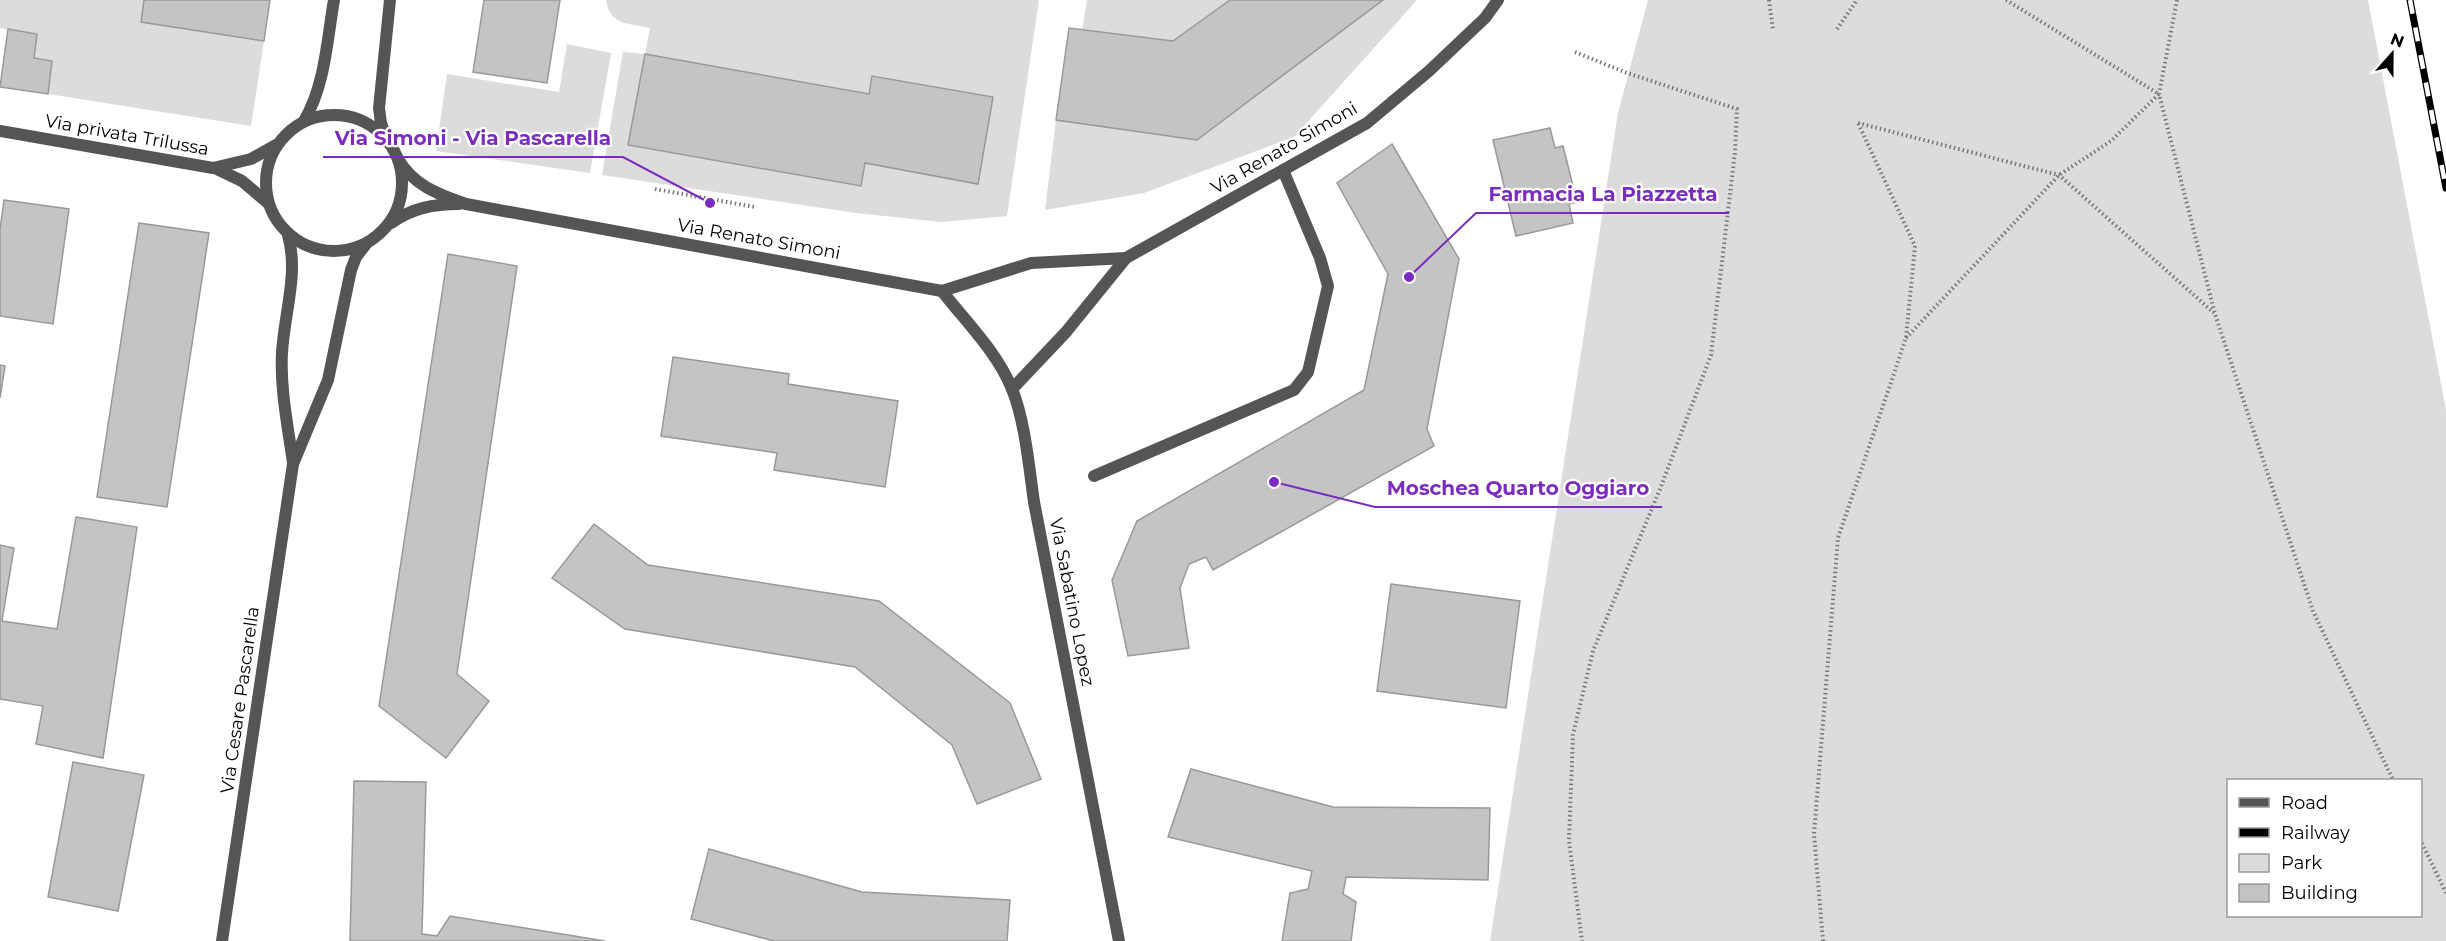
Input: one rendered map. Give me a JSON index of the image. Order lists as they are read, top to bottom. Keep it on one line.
{"streets":{"street":["Via privata Trilussa","Via Renato Simoni","Via Sabatino Lopez","Via Cesare Pascarella"]},"crossings":[["Via privata Trilussa","Via Renato Simoni"],["Via Renato Simoni","Via Sabatino Lopez"]],"places":["Via Simoni - Via Pascarella","Farmacia La Piazzetta","Moschea Quarto Oggiaro"],"legend":["Road","Railway","Park","Building"],"north":"top"}
